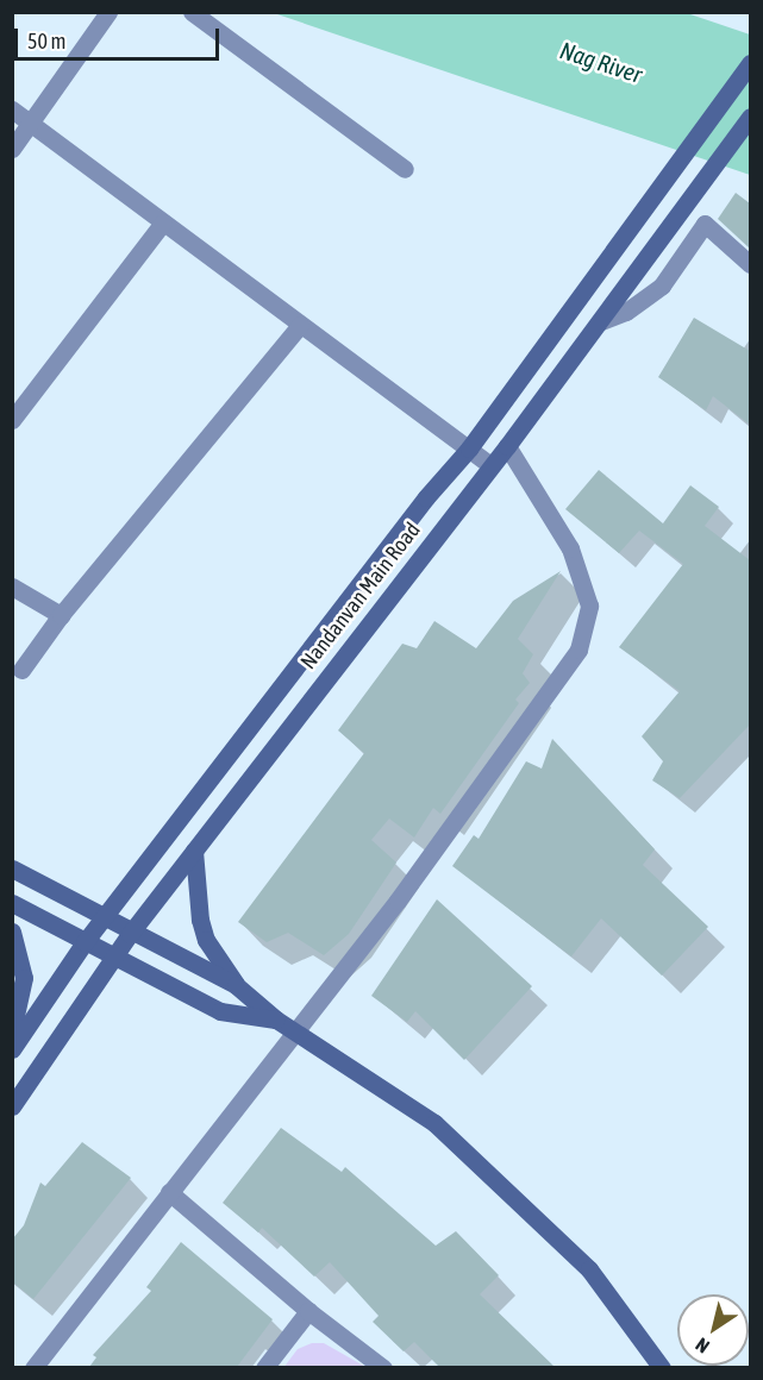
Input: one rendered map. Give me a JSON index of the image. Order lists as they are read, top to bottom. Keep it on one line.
{"streets":{"main road":["Nandanvan Main Road"]},"water":["Nag River"],"scale_bar":"50 m","north":"bottom left"}
